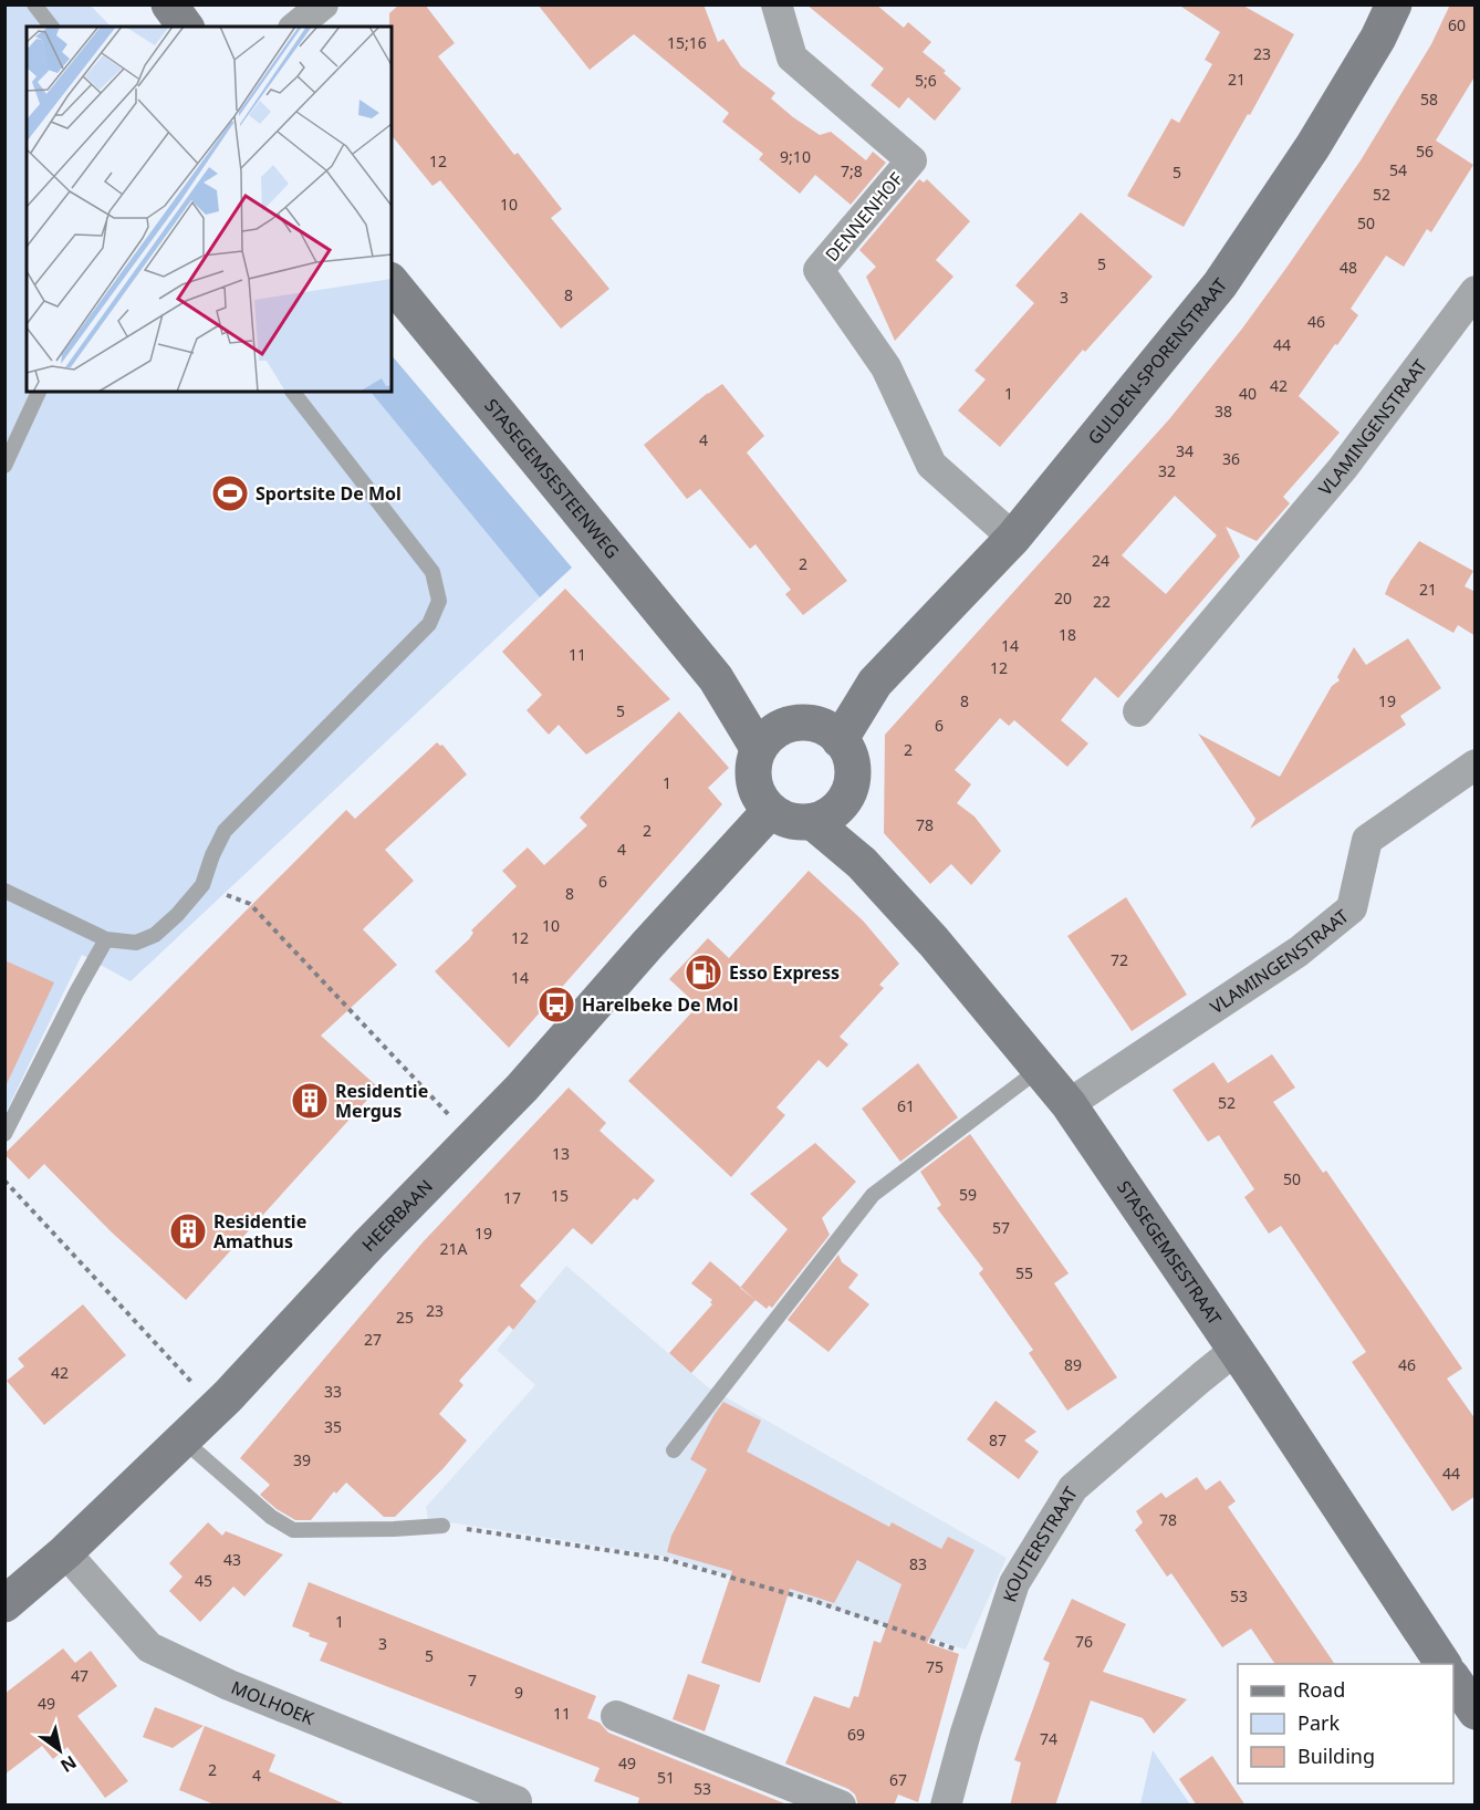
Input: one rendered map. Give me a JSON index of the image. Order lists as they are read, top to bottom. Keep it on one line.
{"streets":{"street":["DENNENHOF","GULDEN-SPORENSTRAAT","VLAMINGENSTRAAT","STASEGEMSESTEENWEG","HEERBAAN","STASEGEMSESTRAAT","KOUTERSTRAAT","MOLHOEK"]},"crossings":[["DENNENHOF","GULDEN-SPORENSTRAAT"],["GULDEN-SPORENSTRAAT","STASEGEMSESTEENWEG"],["GULDEN-SPORENSTRAAT","HEERBAAN"],["GULDEN-SPORENSTRAAT","STASEGEMSESTRAAT"],["VLAMINGENSTRAAT","STASEGEMSESTRAAT"],["STASEGEMSESTEENWEG","HEERBAAN"],["STASEGEMSESTEENWEG","STASEGEMSESTRAAT"],["HEERBAAN","STASEGEMSESTRAAT"],["HEERBAAN","MOLHOEK"],["STASEGEMSESTRAAT","KOUTERSTRAAT"]],"places":{"sports":["Sportsite De Mol"],"fuel station":["Esso Express"],"bus stop":["Harelbeke De Mol"],"building":["Residentie Mergus","Residentie Amathus"]},"house_numbers":["60","15;16","23","21","5;6","58","56","9;10","12","54","7;8","5","52","10","50","5","48","8","3","46","44","42","1","40","38","4","34","36","32","24","2","21","20","22","18","14","11","12","8","19","5","6","2","1","78","2","4","6","8","10","12","72","14","52","61","13","50","59","15","17","57","19","21A","55","23","25","27","89","46","42","33","35","87","39","44","78","43","83","45","53","1","76","3","5","75","47","7","9","49","11","69","74","49","2","4","51","67","53"],"legend":["Road","Park","Building"],"north":"bottom right"}
